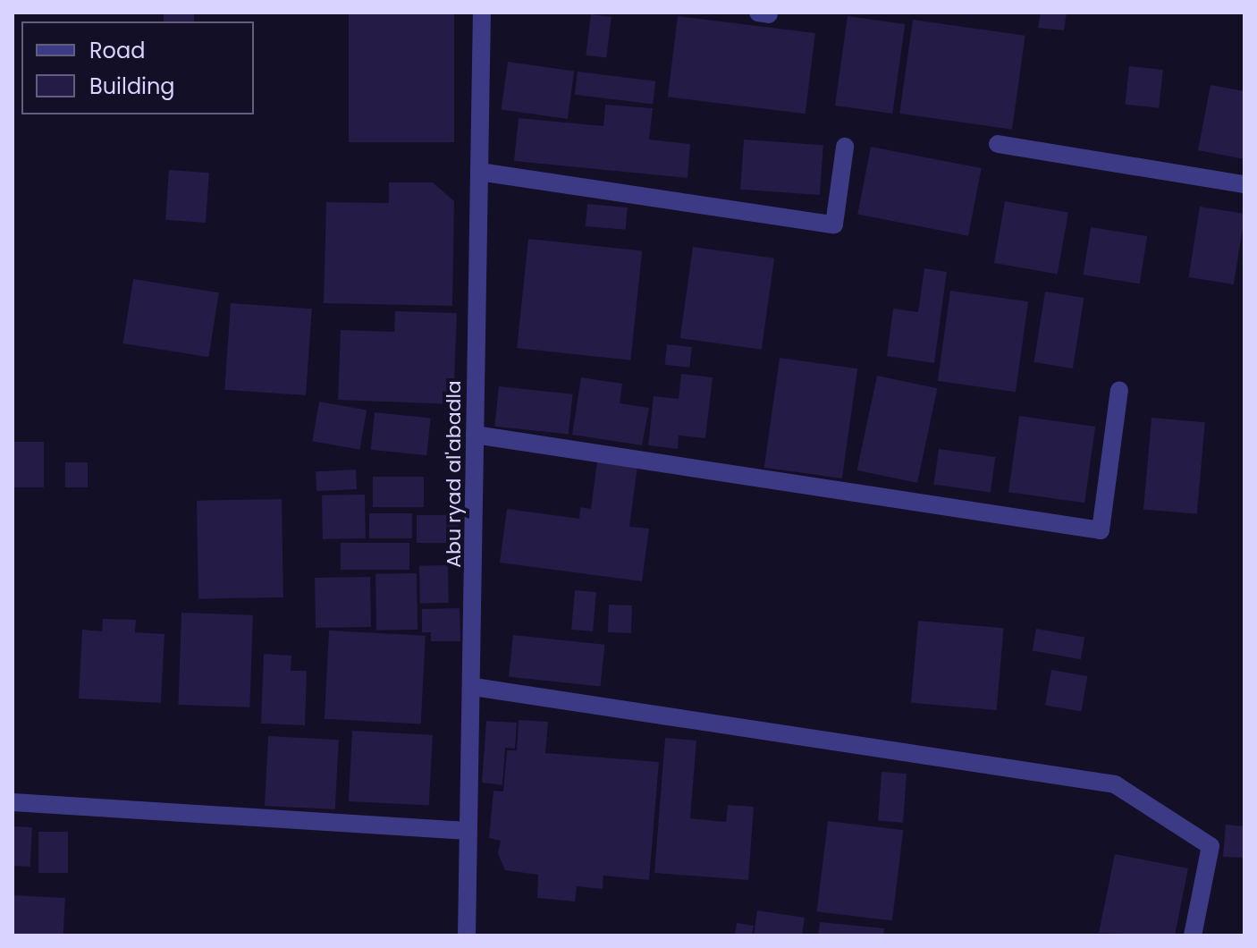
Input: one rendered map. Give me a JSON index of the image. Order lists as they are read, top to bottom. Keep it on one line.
{"streets":{"street":["Abu ryad al'abadla"]},"legend":["Road","Building"]}
